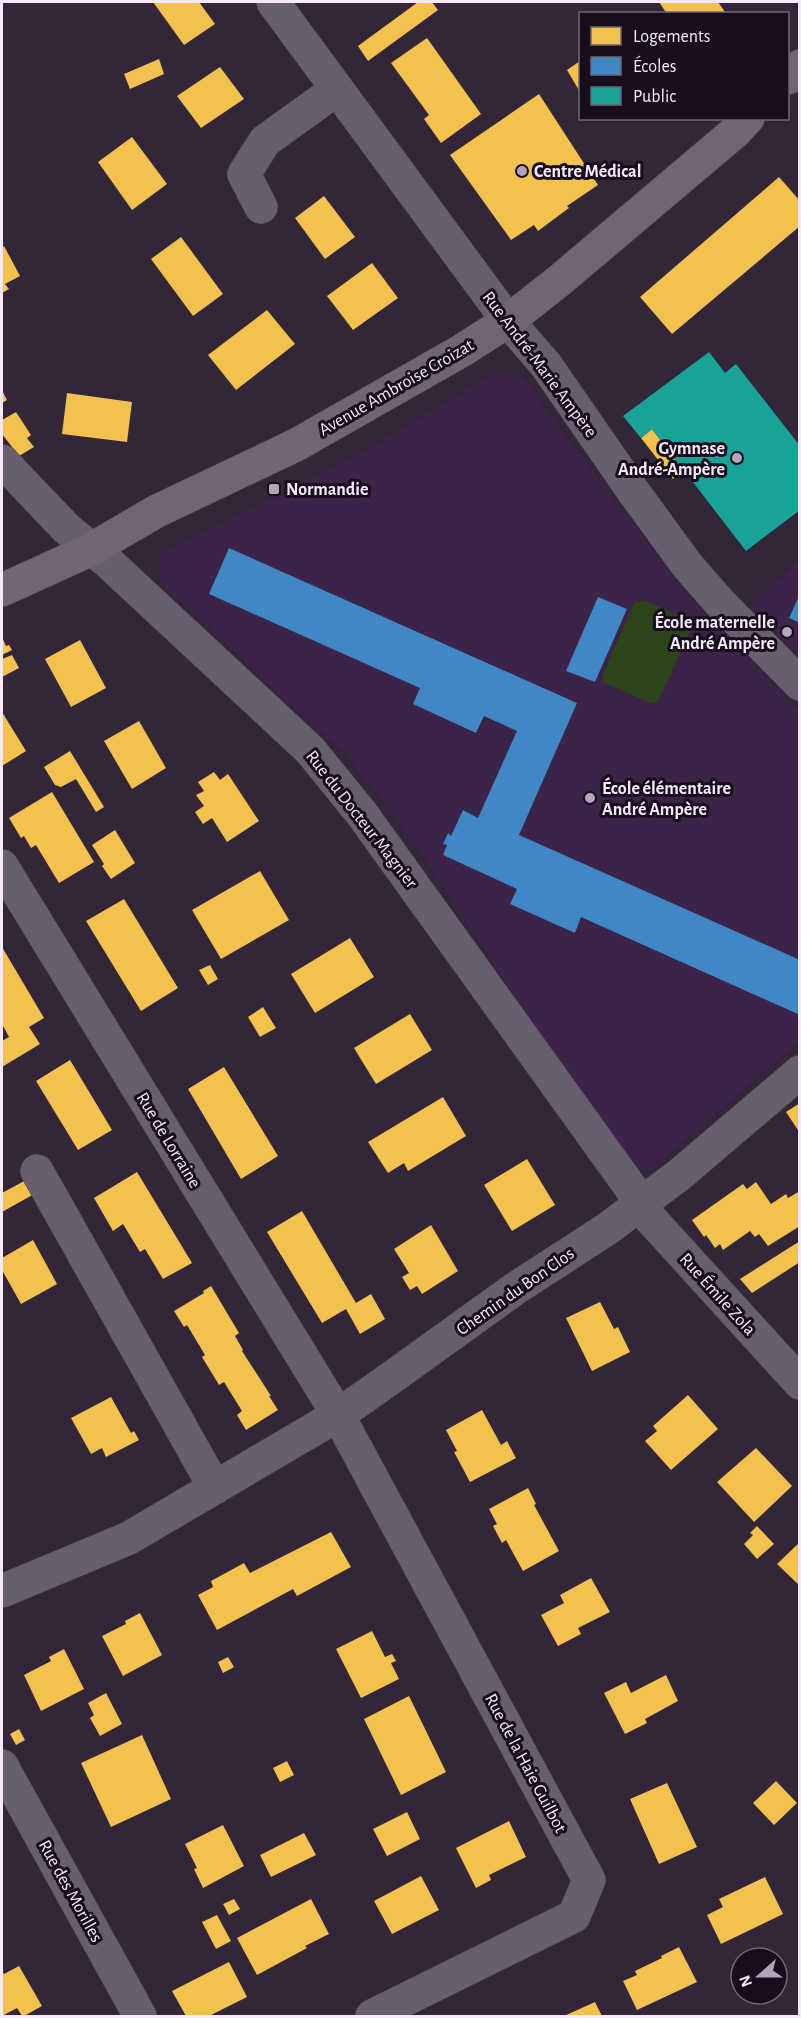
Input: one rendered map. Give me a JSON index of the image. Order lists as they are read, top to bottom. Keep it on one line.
{"streets":{"main road":["Avenue Ambroise Croizat"],"street":["Rue André-Marie Ampère","Rue du Docteur Magnier","Rue de Lorraine","Chemin du Bon Clos","Rue Émile Zola","Rue de la Haie Guilbot","Rue des Morilles"]},"crossings":[["Rue André-Marie Ampère","Avenue Ambroise Croizat"],["Avenue Ambroise Croizat","Rue du Docteur Magnier"],["Rue du Docteur Magnier","Chemin du Bon Clos"],["Rue du Docteur Magnier","Rue Émile Zola"],["Rue de Lorraine","Chemin du Bon Clos"],["Rue de Lorraine","Rue de la Haie Guilbot"],["Chemin du Bon Clos","Rue Émile Zola"],["Chemin du Bon Clos","Rue de la Haie Guilbot"]],"places":{"other":["Centre Médical","Gymnase André-Ampère","École maternelle André Ampère","École élémentaire André Ampère"],"transit":["Normandie"]},"legend":["Logements","Écoles","Public"],"north":"left"}
